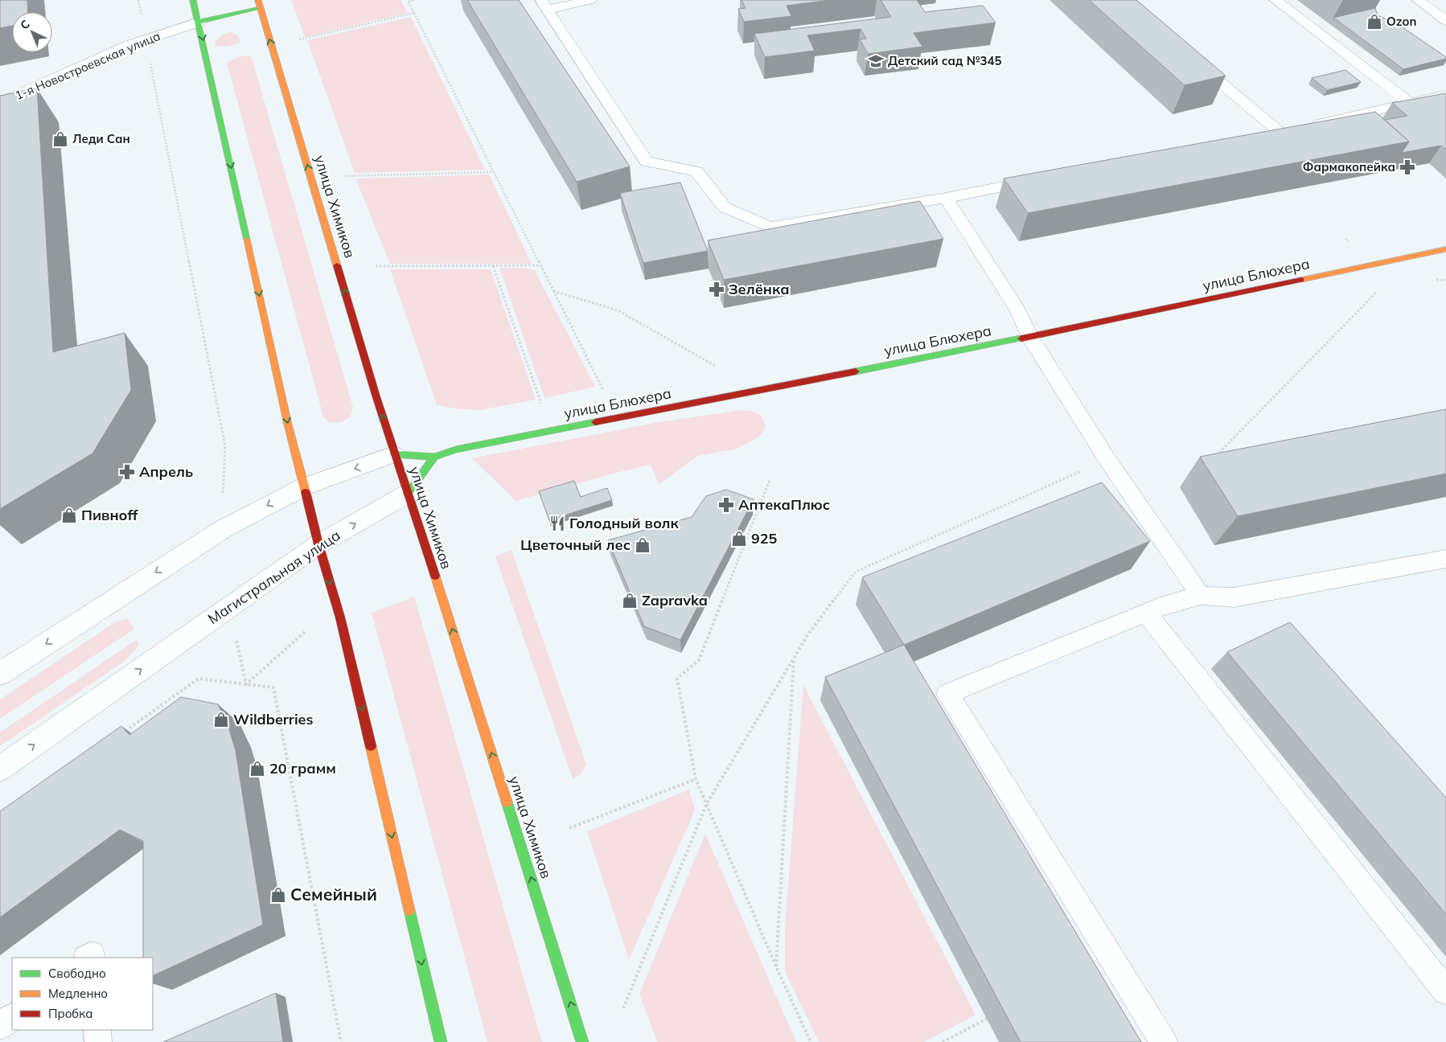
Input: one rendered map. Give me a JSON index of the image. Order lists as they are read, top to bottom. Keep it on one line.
{"streets":{"main road":["улица Химиков","улица Блюхера","Магистральная улица"],"street":["1-я Новостроевская улица"]},"crossings":[["улица Химиков","Магистральная улица"],["улица Блюхера","Магистральная улица"]],"one_way":["улица Химиков","Магистральная улица"],"places":{"shop":["Ozon","Леди Сан","Пивноff","925","Цветочный лес","Zapravka","Wildberries","20 грамм","Семейный"],"school or university":["Детский сад №345"],"pharmacy":["Фармакопейка","Зелёнка","Апрель","АптекаПлюс"],"restaurant":["Голодный волк"]},"legend":["Свободно","Медленно","Пробка"],"north":"top left"}
